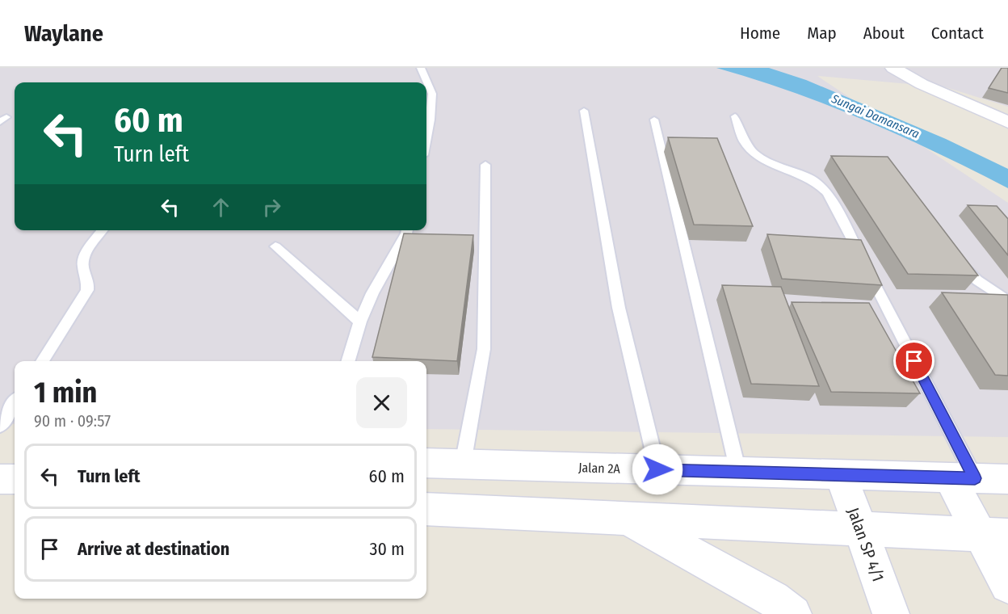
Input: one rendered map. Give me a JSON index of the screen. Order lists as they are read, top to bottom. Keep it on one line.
{"streets":{"street":["Jalan 2A","Jalan SP 4/1"]},"crossings":[["Jalan 2A","Jalan SP 4/1"]],"water":["Sungai Damansara"],"page":{"header":"Waylane","nav":["Home","Map","About","Contact"],"turn":["60 m","Turn left"],"heading":["1 min","90 m · 09:57"],"list":[{"name":"Turn left","value":"60 m"},{"name":"Arrive at destination","value":"30 m"}]}}
